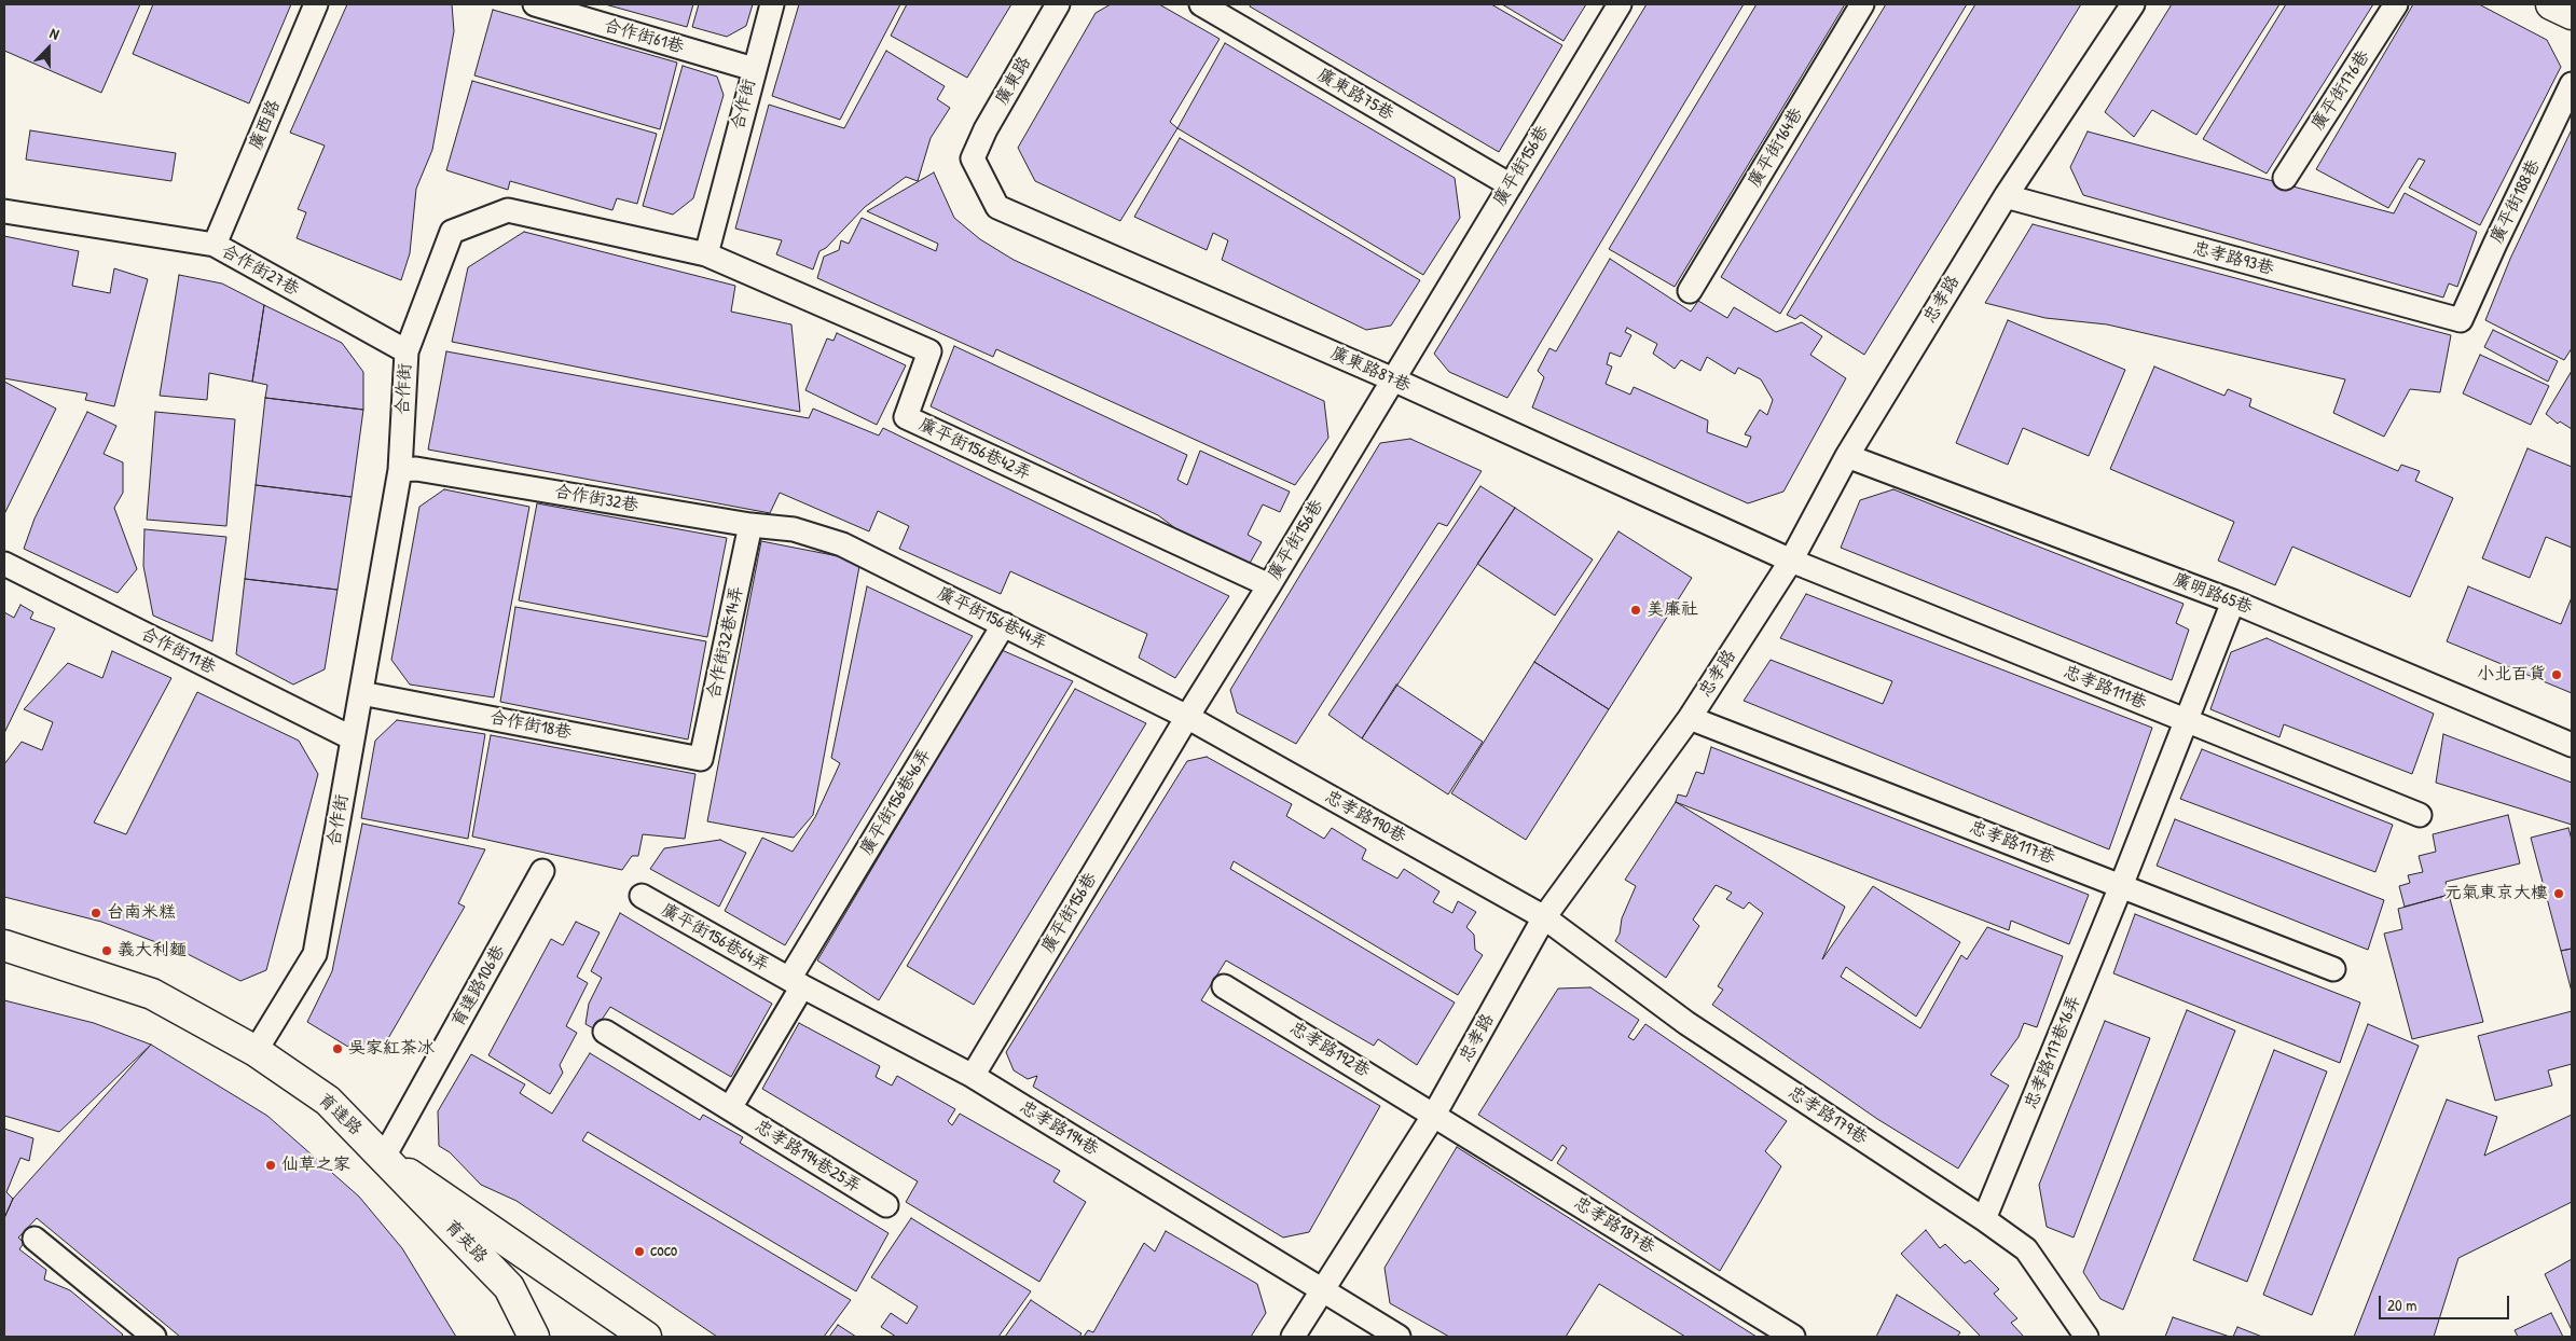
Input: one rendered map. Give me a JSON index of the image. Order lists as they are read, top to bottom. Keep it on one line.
{"streets":{"street":["育達路","育英路"],"lane":["合作街61巷","廣東路","廣平街176巷","廣東路75巷","合作街","廣西路","廣平街164巷","廣平街156巷","廣平街188巷","忠孝路93巷","合作街27巷","忠孝路","廣東路87巷","廣平街156巷42弄","合作街32巷","廣明路65巷","廣平街156巷44弄","合作街32巷14弄","合作街11巷","忠孝路111巷","合作街18巷","廣平街156巷46弄","忠孝路190巷","忠孝路117巷","廣平街156巷64弄","育達路106巷","忠孝路192巷","忠孝路117巷16弄","忠孝路179巷","忠孝路194巷","忠孝路194巷25弄","忠孝路187巷"]},"crossings":[["合作街61巷","合作街"],["廣東路","廣東路87巷"],["廣東路75巷","廣平街156巷"],["合作街","合作街27巷"],["合作街","廣平街156巷42弄"],["合作街","合作街32巷"],["合作街","合作街11巷"],["合作街","合作街18巷"],["合作街","育達路"],["廣西路","合作街27巷"],["廣平街156巷","廣東路87巷"],["廣平街156巷","廣平街156巷42弄"],["廣平街156巷","廣平街156巷44弄"],["廣平街156巷","忠孝路190巷"],["廣平街156巷","忠孝路194巷"],["廣平街188巷","忠孝路93巷"],["忠孝路93巷","忠孝路"],["忠孝路","廣東路87巷"],["忠孝路","廣明路65巷"],["忠孝路","忠孝路111巷"],["忠孝路","忠孝路190巷"],["忠孝路","忠孝路117巷"],["忠孝路","忠孝路192巷"],["忠孝路","忠孝路179巷"],["忠孝路","忠孝路194巷"],["忠孝路","忠孝路187巷"],["廣東路87巷","忠孝路111巷"],["合作街32巷","廣平街156巷44弄"],["合作街32巷","合作街32巷14弄"],["廣明路65巷","忠孝路117巷16弄"],["廣平街156巷44弄","廣平街156巷46弄"],["廣平街156巷44弄","忠孝路190巷"],["合作街32巷14弄","合作街18巷"],["忠孝路111巷","忠孝路117巷16弄"],["廣平街156巷46弄","廣平街156巷64弄"],["廣平街156巷46弄","忠孝路194巷"],["忠孝路190巷","忠孝路179巷"],["忠孝路117巷","忠孝路117巷16弄"],["廣平街156巷64弄","忠孝路194巷"],["育達路106巷","育達路"],["育達路106巷","育英路"],["忠孝路192巷","忠孝路187巷"],["忠孝路117巷16弄","忠孝路179巷"],["育達路","育英路"]],"places":["美廉社","小北百貨","元氣東京大樓","台南米糕","義大利麵","吳家紅茶冰","仙草之家","coco"],"scale_bar":"20 m","north":"top"}
